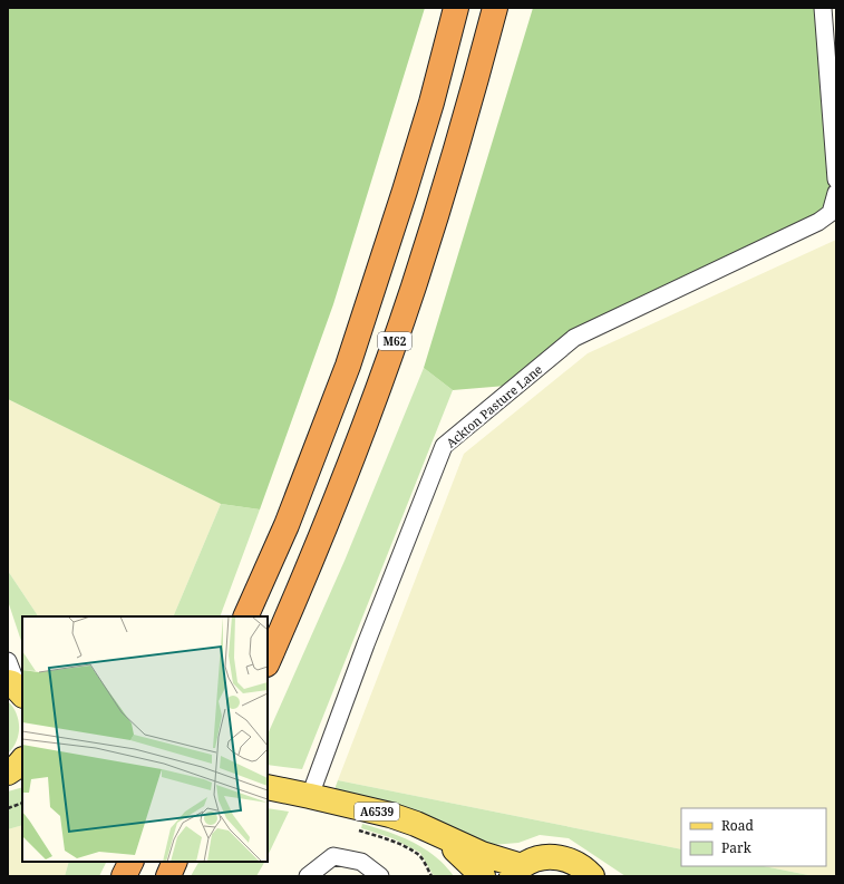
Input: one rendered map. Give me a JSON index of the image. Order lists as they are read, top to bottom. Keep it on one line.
{"streets":{"highway":["M62"],"main road":["A6539"],"street":["Ackton Pasture Lane"]},"crossings":[["Ackton Pasture Lane","A6539"]],"legend":["Road","Park"]}
